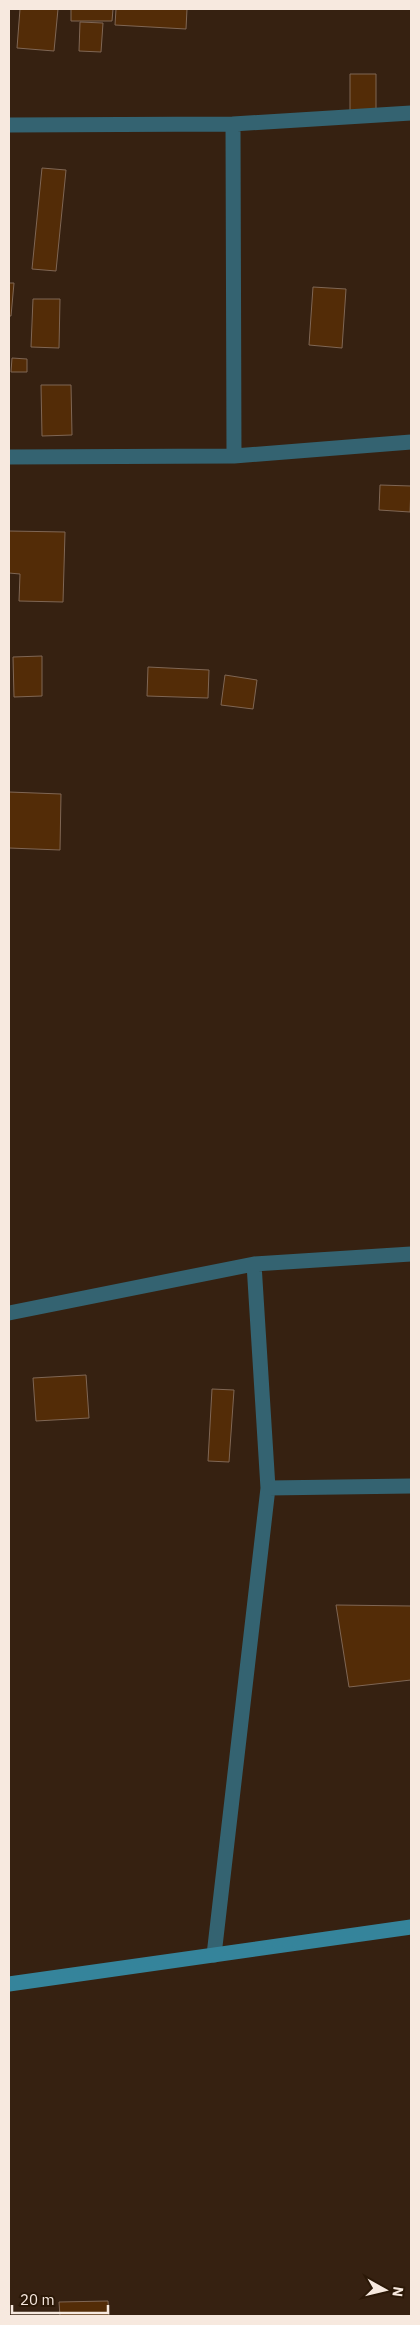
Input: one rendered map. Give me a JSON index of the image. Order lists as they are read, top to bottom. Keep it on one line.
{"scale_bar":"20 m","north":"right"}
